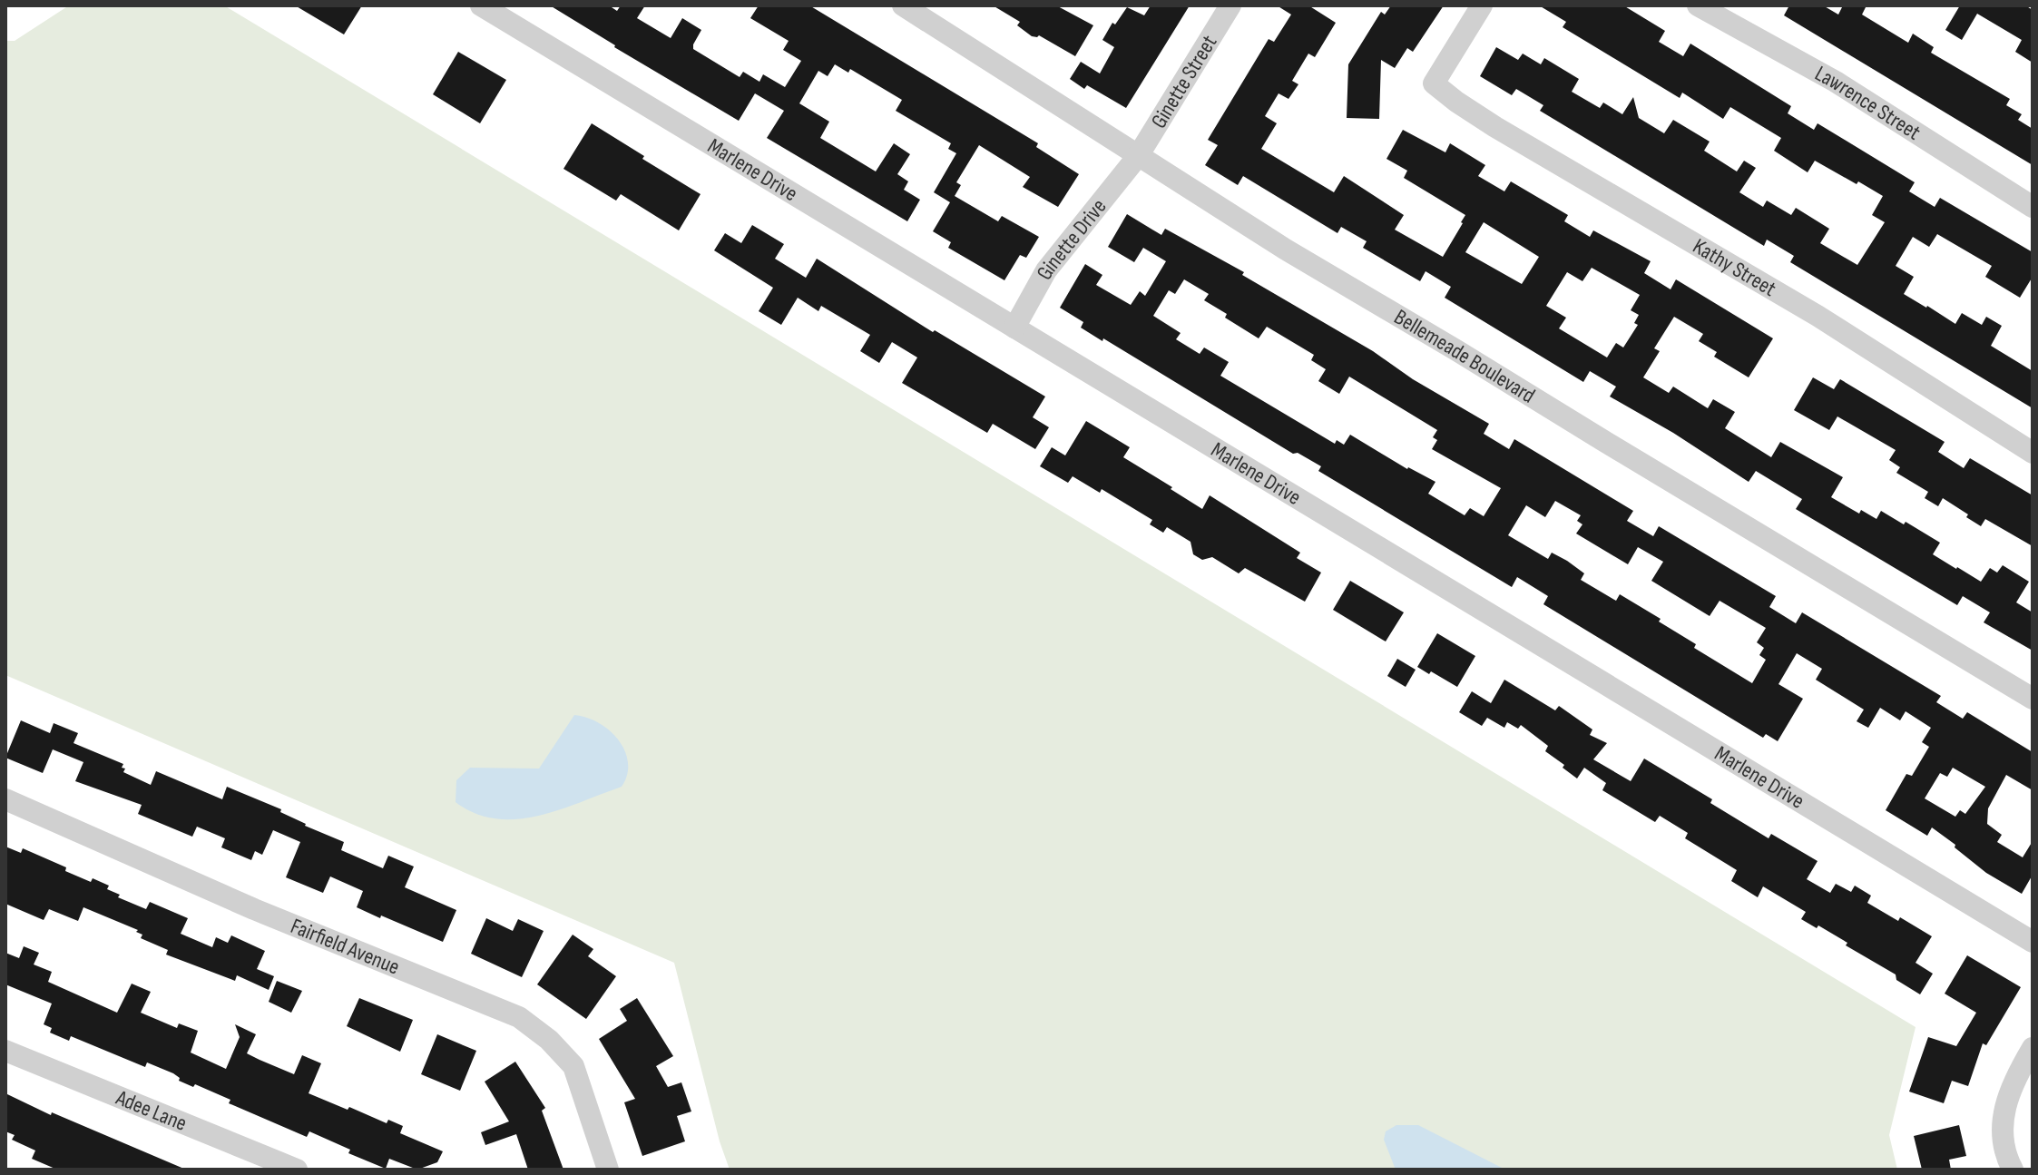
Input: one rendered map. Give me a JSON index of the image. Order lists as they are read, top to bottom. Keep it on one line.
{"streets":{"street":["Ginette Street","Lawrence Street","Marlene Drive","Ginette Drive","Kathy Street","Bellemeade Boulevard","Fairfield Avenue","Adee Lane"]},"crossings":[["Ginette Street","Ginette Drive"],["Ginette Street","Bellemeade Boulevard"],["Marlene Drive","Ginette Drive"],["Ginette Drive","Bellemeade Boulevard"]]}
